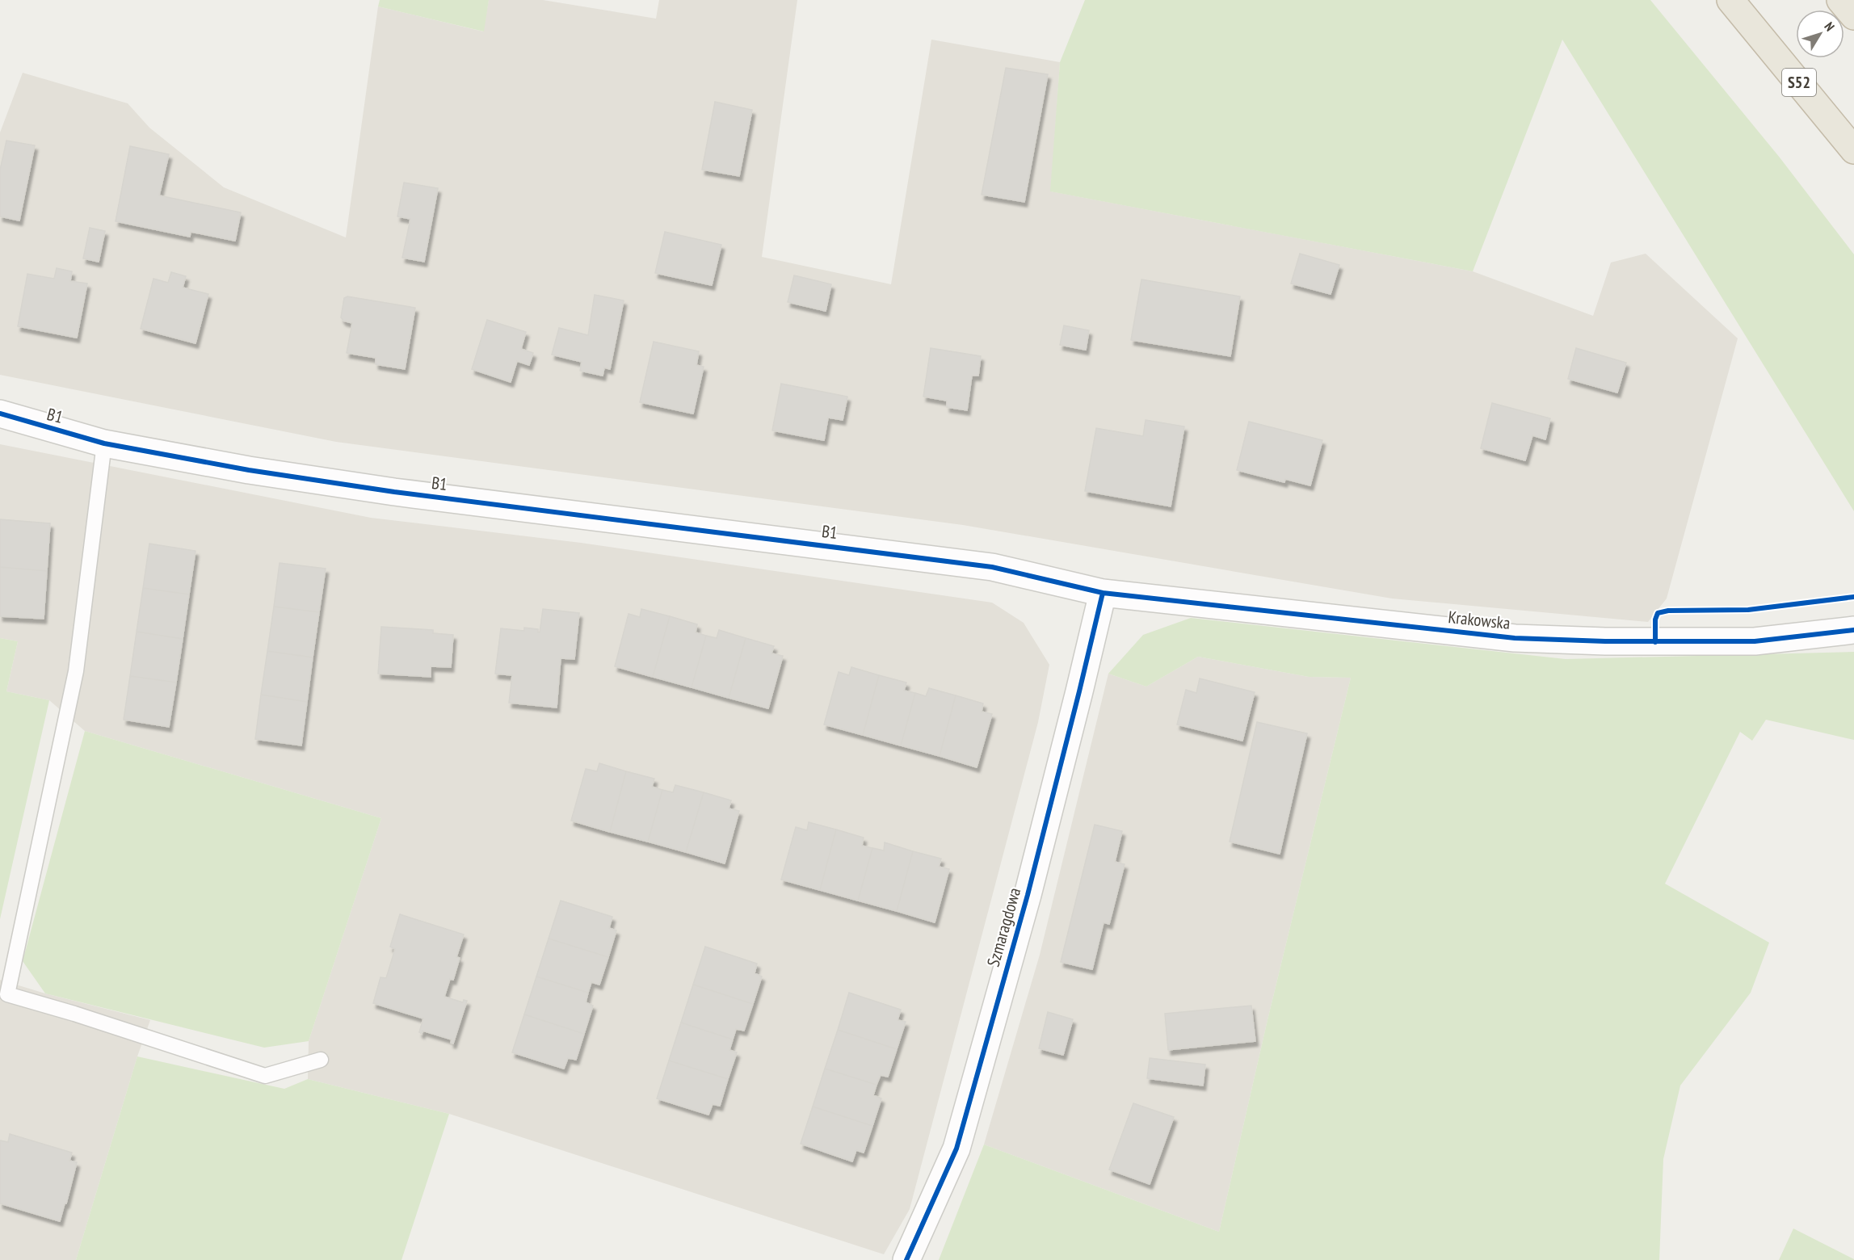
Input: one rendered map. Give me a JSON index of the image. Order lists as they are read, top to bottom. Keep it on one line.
{"streets":{"highway":["S52"],"street":["B1","Krakowska","Szmaragdowa"]},"crossings":[["B1","Krakowska"],["B1","Szmaragdowa"],["Krakowska","Szmaragdowa"]],"north":"top right"}
